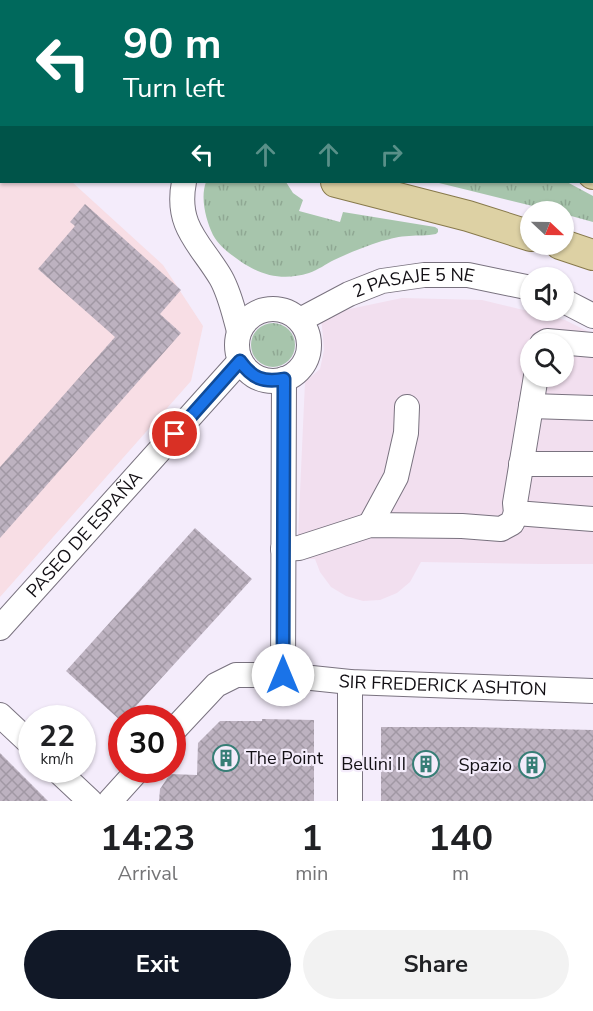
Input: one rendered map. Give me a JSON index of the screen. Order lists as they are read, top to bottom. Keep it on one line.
{"streets":{"street":["2 PASAJE 5 NE","PASEO DE ESPAÑA","SIR FREDERICK ASHTON"]},"crossings":[["2 PASAJE 5 NE","PASEO DE ESPAÑA"]],"places":{"building":["The Point","Bellini II","Spazio"]},"north":"right","page":{"turn":["90 m","Turn left"],"speed":"22 km/h","limit":"30","eta":["14:23","Arrival","1","min","140","m"],"buttons":["Exit","Share"]}}
